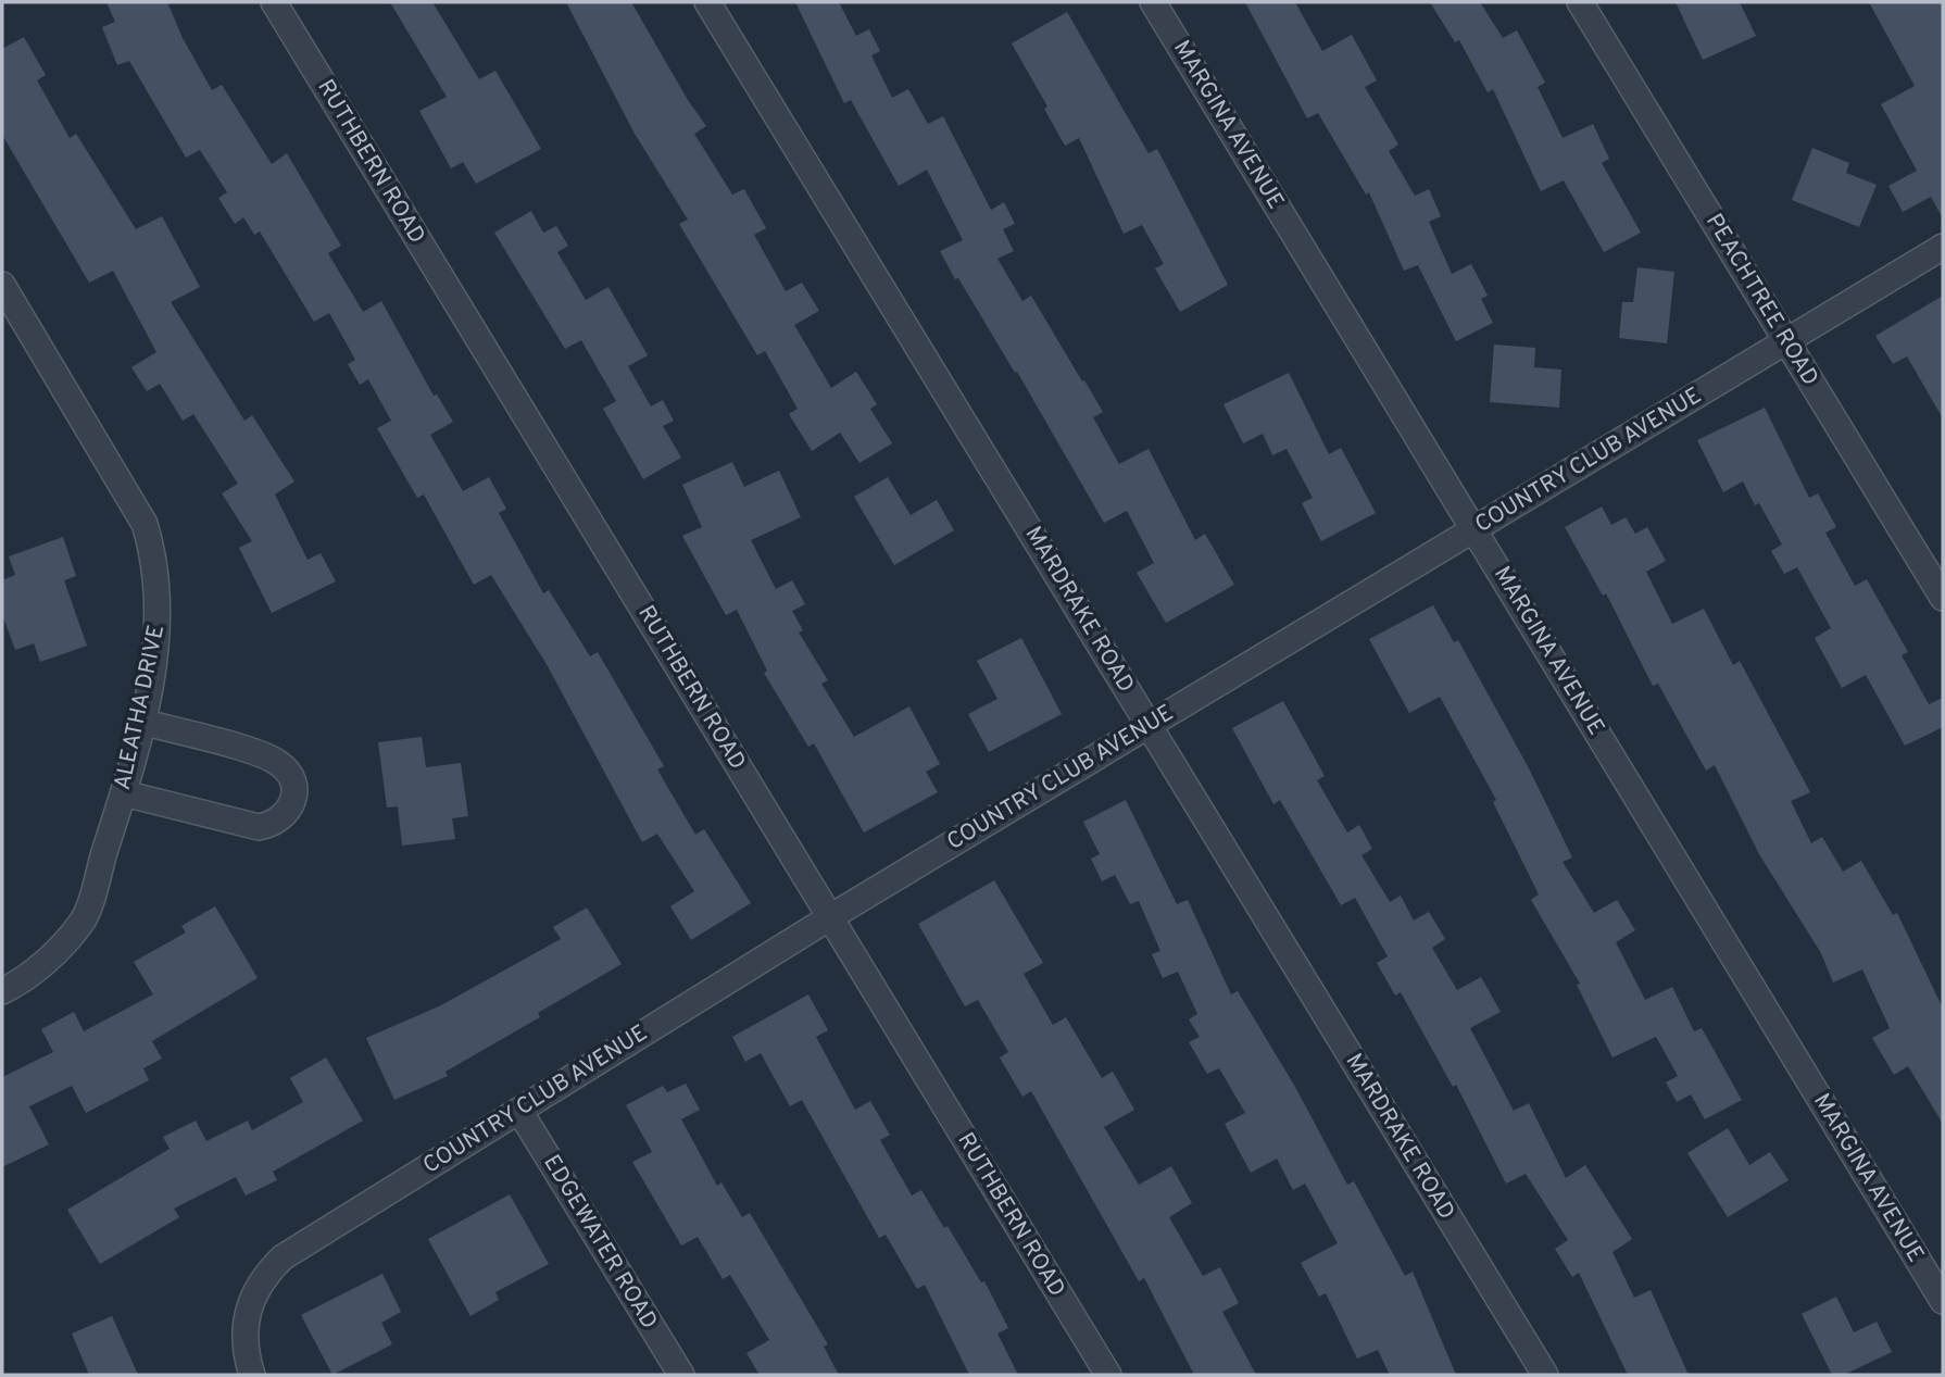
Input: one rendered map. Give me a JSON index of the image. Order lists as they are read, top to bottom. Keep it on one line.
{"streets":{"street":["MARGINA AVENUE","RUTHBERN ROAD","PEACHTREE ROAD","COUNTRY CLUB AVENUE","MARDRAKE ROAD","ALEATHA DRIVE","EDGEWATER ROAD"]},"crossings":[["MARGINA AVENUE","COUNTRY CLUB AVENUE"],["RUTHBERN ROAD","COUNTRY CLUB AVENUE"],["PEACHTREE ROAD","COUNTRY CLUB AVENUE"],["COUNTRY CLUB AVENUE","MARDRAKE ROAD"],["COUNTRY CLUB AVENUE","EDGEWATER ROAD"]]}
